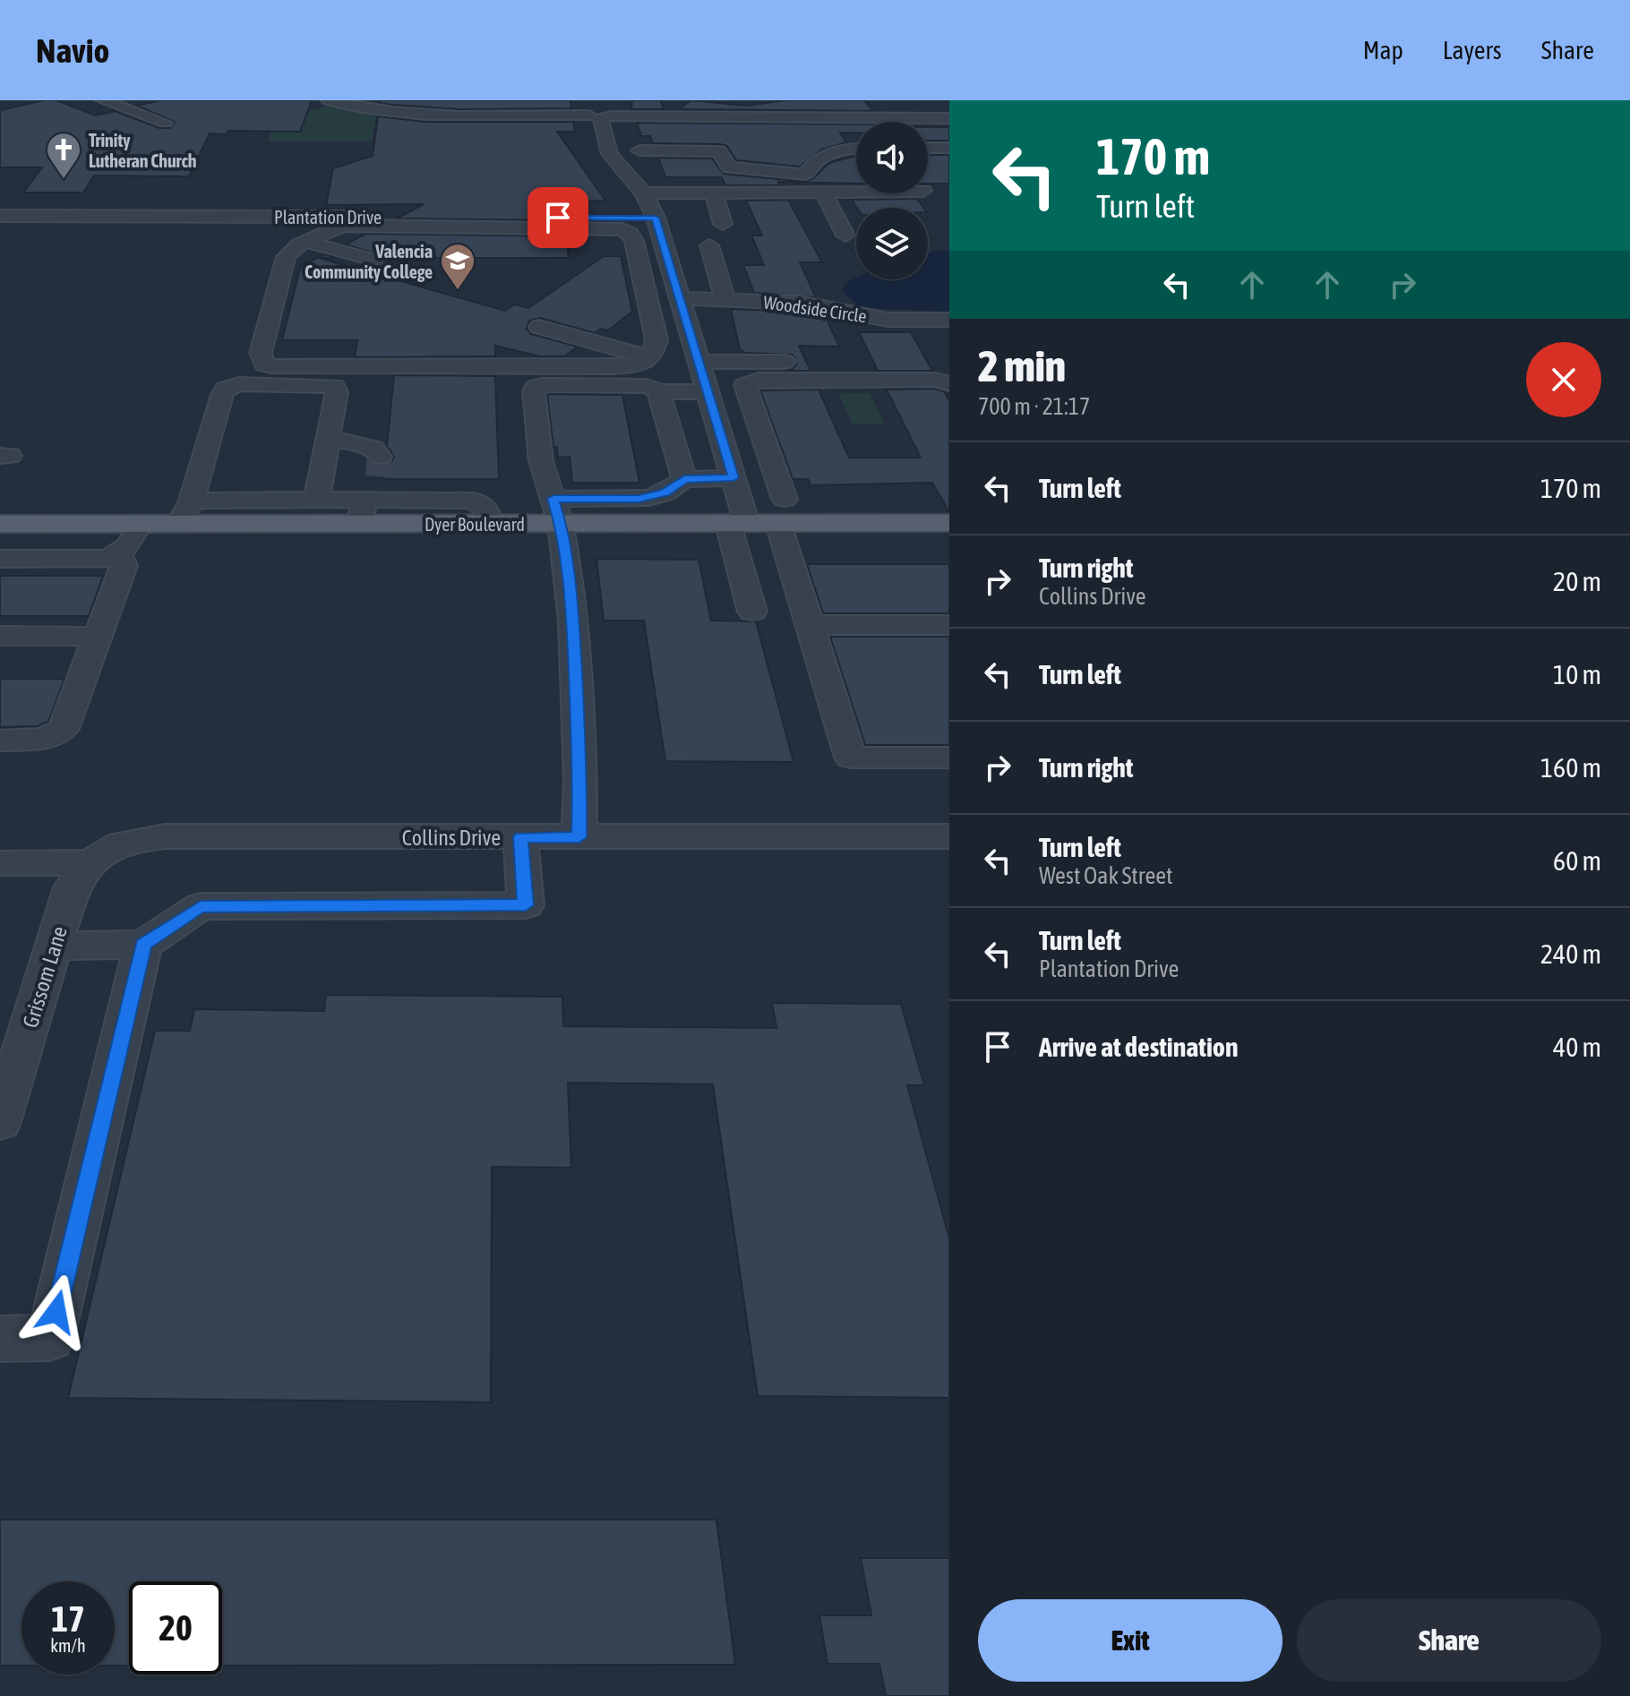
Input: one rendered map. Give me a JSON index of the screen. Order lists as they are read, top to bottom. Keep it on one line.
{"streets":{"main road":["Dyer Boulevard"],"street":["Plantation Drive","Woodside Circle","Collins Drive","Grissom Lane"]},"crossings":[["Collins Drive","Grissom Lane"]],"places":{"church":["Trinity Lutheran Church"],"school or university":["Valencia Community College"]},"page":{"header":"Navio","nav":["Map","Layers","Share"],"turn":["170 m","Turn left"],"heading":["2 min","700 m · 21:17"],"list":[{"name":"Turn left","value":"170 m"},{"name":"Turn right","note":"Collins Drive","value":"20 m"},{"name":"Turn left","value":"10 m"},{"name":"Turn right","value":"160 m"},{"name":"Turn left","note":"West Oak Street","value":"60 m"},{"name":"Turn left","note":"Plantation Drive","value":"240 m"},{"name":"Arrive at destination","value":"40 m"}],"speed":"17 km/h","limit":"20","buttons":["Exit","Share"]}}
